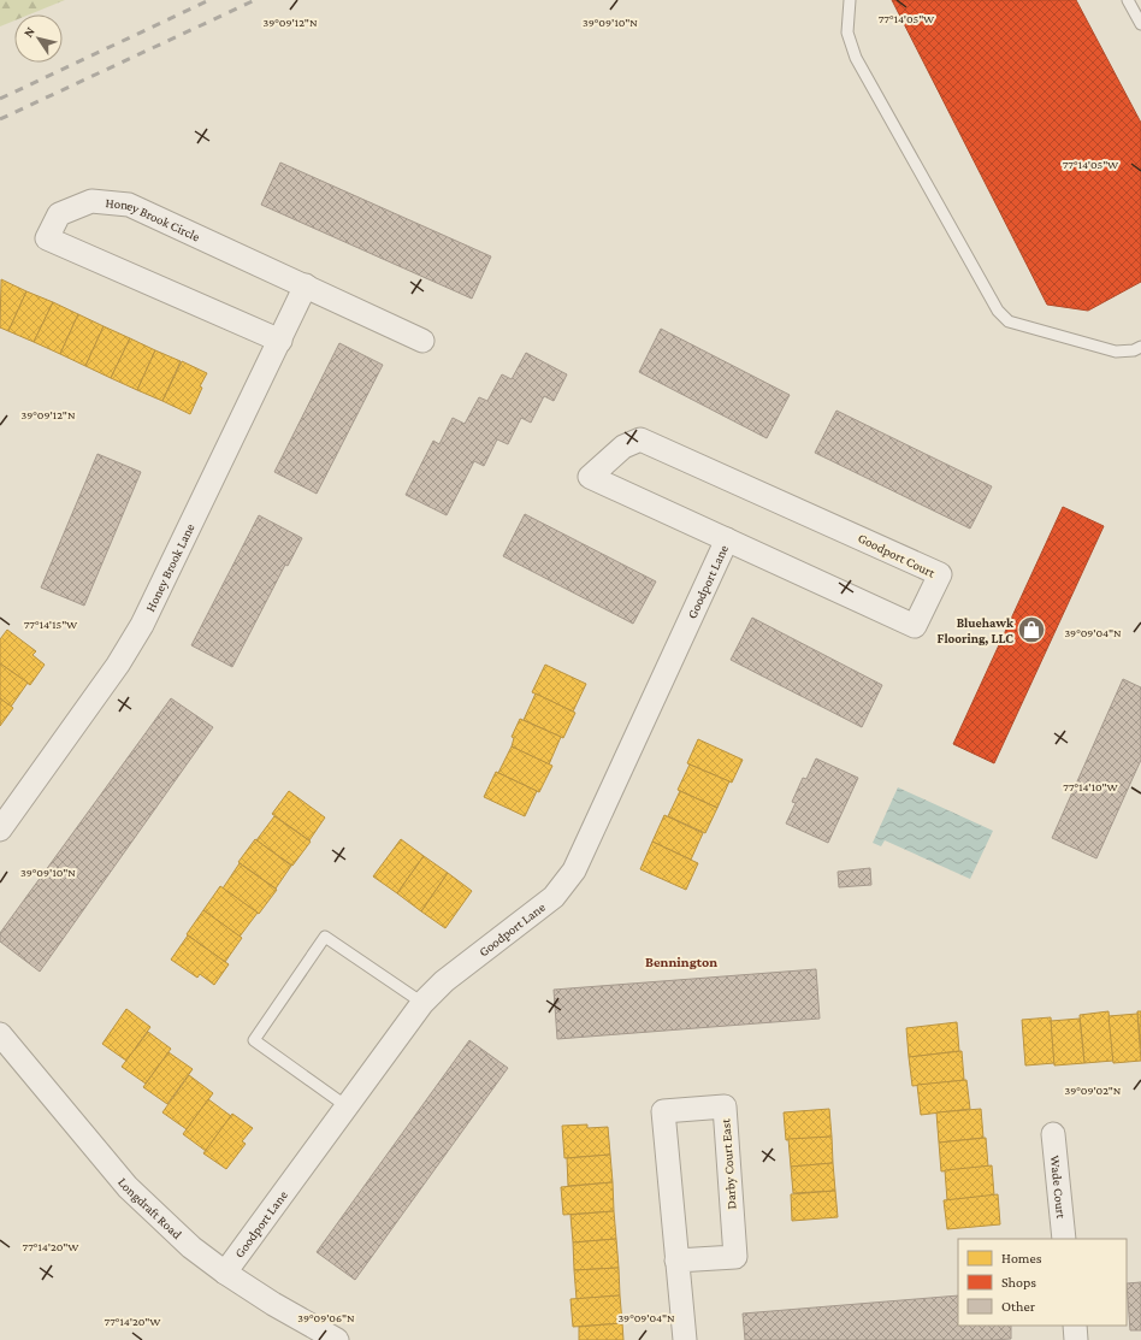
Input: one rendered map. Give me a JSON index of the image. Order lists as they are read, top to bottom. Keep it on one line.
{"streets":{"street":["Honey Brook Circle","Goodport Court","Honey Brook Lane","Goodport Lane","Darby Court East","Wade Court","Longdraft Road"]},"crossings":[["Honey Brook Circle","Honey Brook Lane"],["Goodport Court","Goodport Lane"],["Goodport Lane","Longdraft Road"]],"districts":["Bennington"],"places":{"shop":["Bluehawk Flooring, LLC"]},"legend":["Homes","Shops","Other"],"north":"top left","coordinates":["77°14'05\"W","39°09'12\"N","39°09'10\"N","77°14'15\"W","39°09'04\"N","77°14'10\"W","39°09'02\"N","77°14'20\"W","39°09'06\"N"]}
